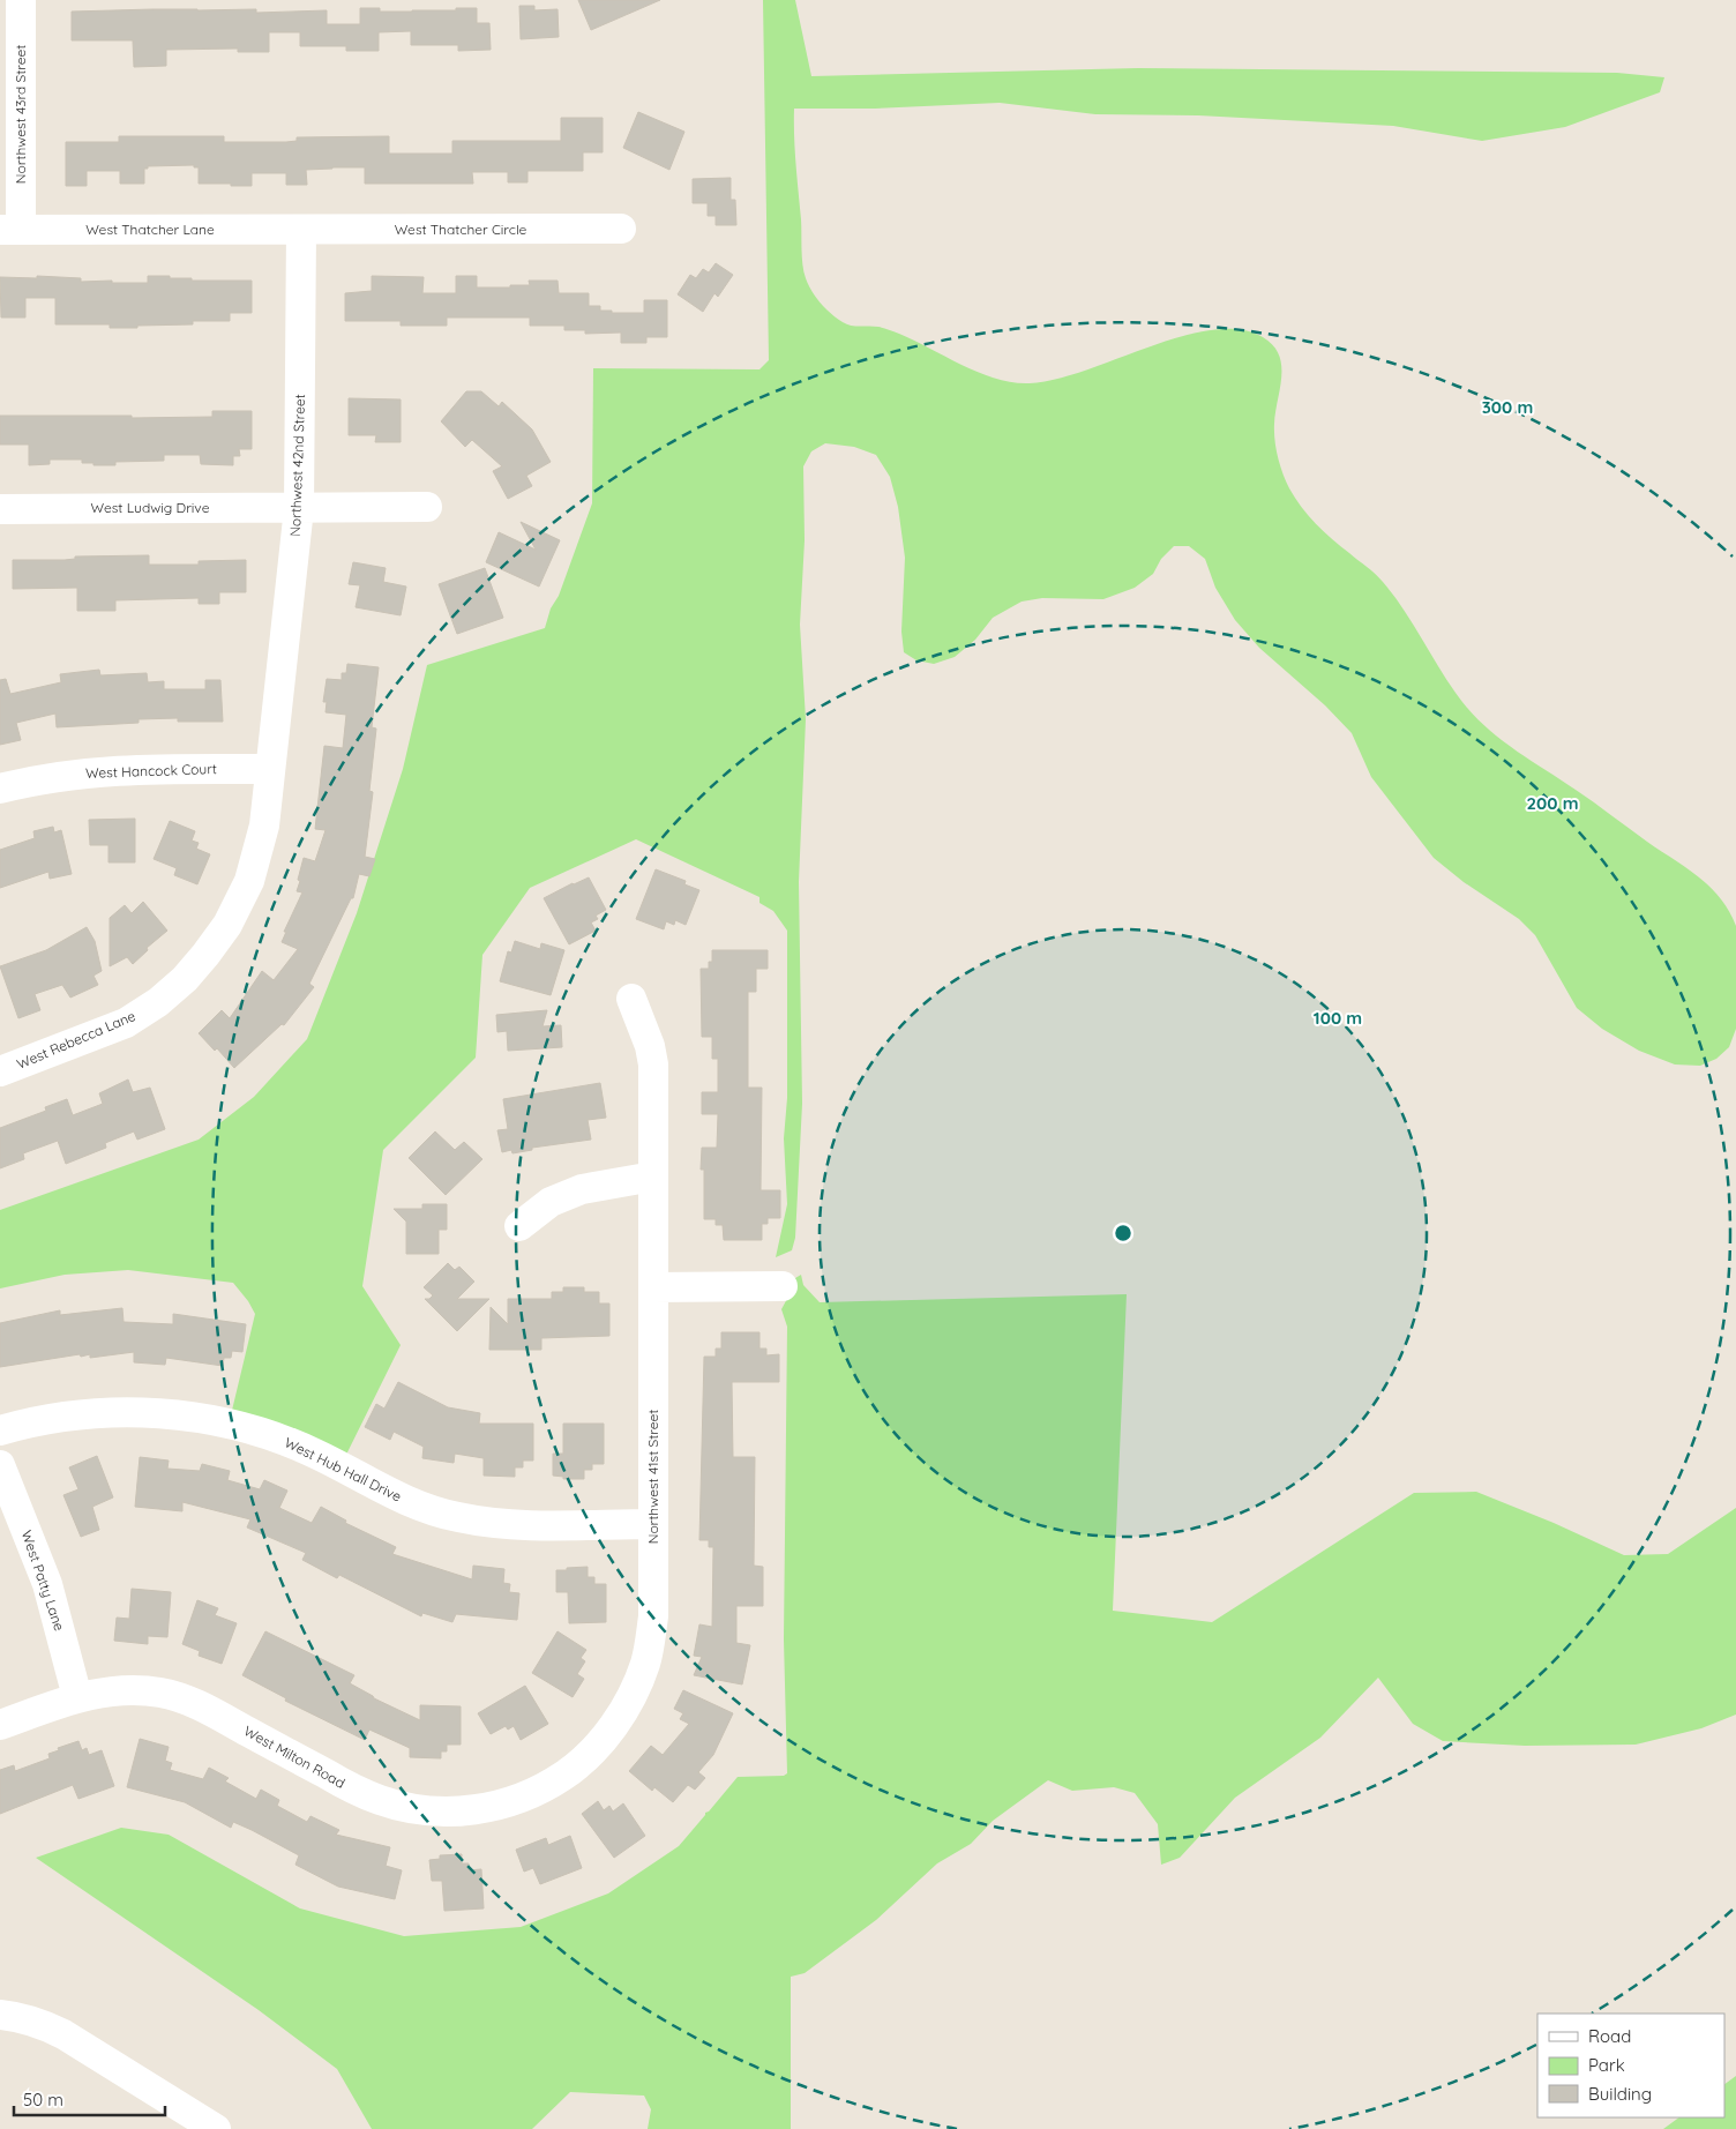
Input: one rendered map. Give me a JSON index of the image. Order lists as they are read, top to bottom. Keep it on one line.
{"streets":{"street":["Northwest 43rd Street","West Thatcher Lane","West Thatcher Circle","Northwest 42nd Street","West Ludwig Drive","West Hancock Court","West Rebecca Lane","West Hub Hall Drive","Northwest 41st Street","West Patty Lane","West Milton Road"]},"crossings":[["Northwest 43rd Street","West Thatcher Lane"],["West Thatcher Lane","West Thatcher Circle"],["West Thatcher Lane","Northwest 42nd Street"],["West Thatcher Circle","Northwest 42nd Street"],["Northwest 42nd Street","West Ludwig Drive"],["Northwest 42nd Street","West Hancock Court"],["Northwest 42nd Street","West Rebecca Lane"],["West Hancock Court","West Rebecca Lane"],["West Hub Hall Drive","Northwest 41st Street"],["Northwest 41st Street","West Milton Road"],["West Patty Lane","West Milton Road"]],"legend":["Road","Park","Building"],"scale_bar":"50 m","rings":["300 m","200 m","100 m"]}
